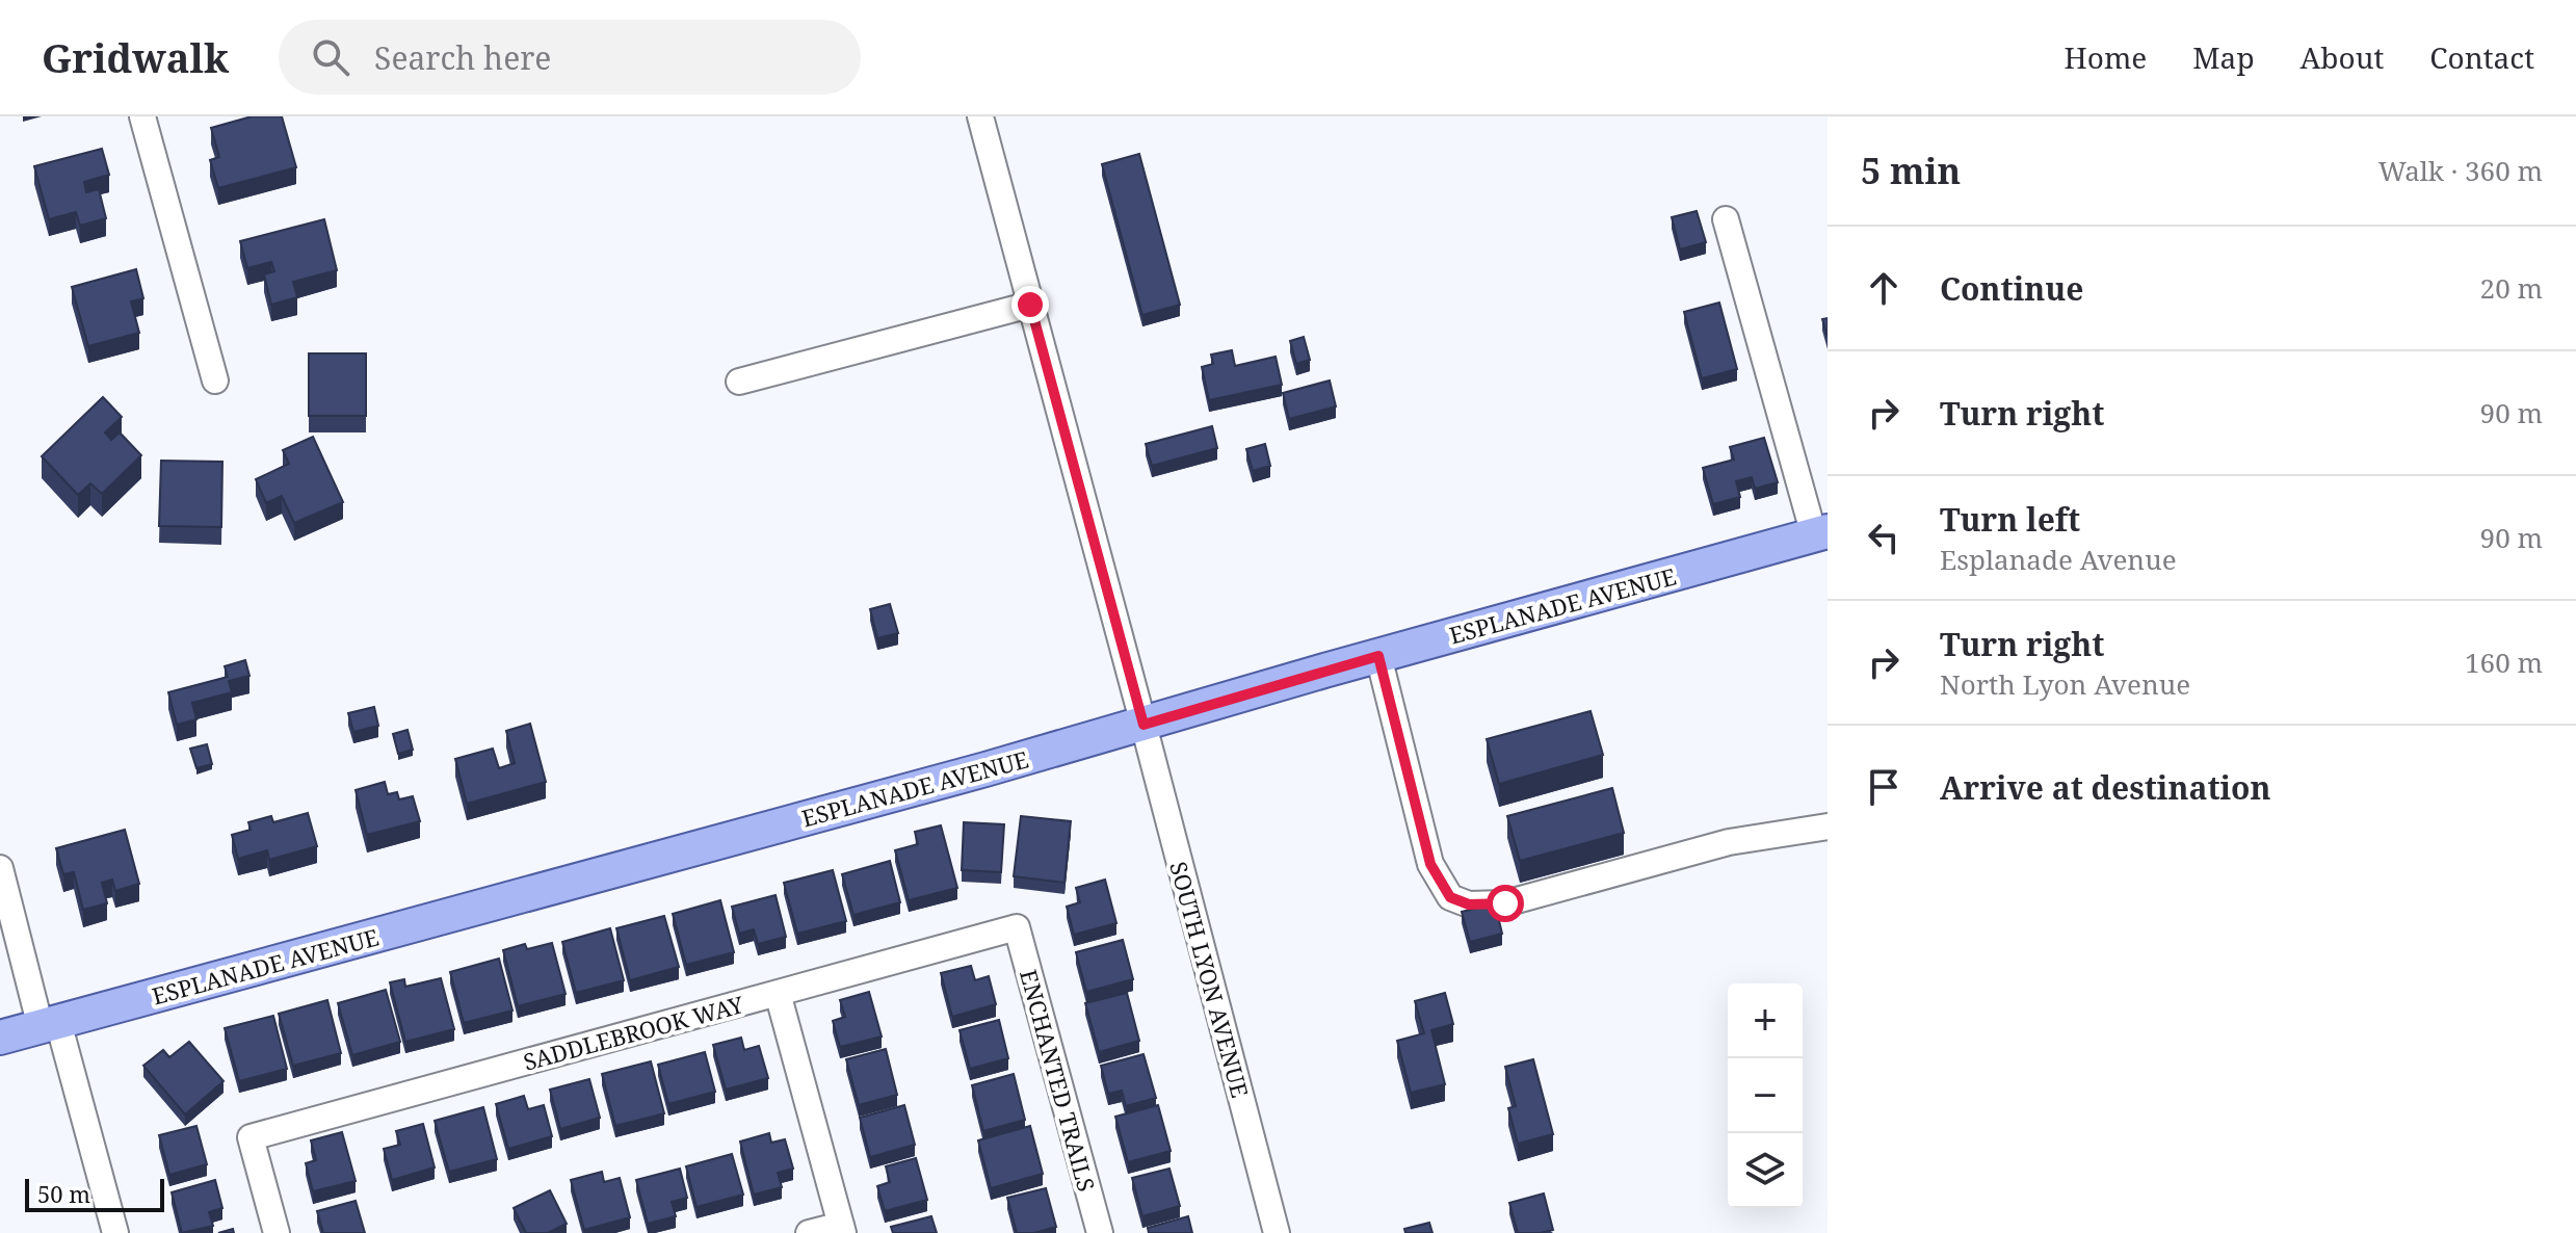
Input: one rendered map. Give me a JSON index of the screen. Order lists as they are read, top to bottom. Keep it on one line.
{"streets":{"main road":["ESPLANADE AVENUE"],"street":["SOUTH LYON AVENUE","SADDLEBROOK WAY","ENCHANTED TRAILS"]},"crossings":[["ESPLANADE AVENUE","SOUTH LYON AVENUE"],["SADDLEBROOK WAY","ENCHANTED TRAILS"]],"scale_bar":"50 m","page":{"header":"Gridwalk","search":"Search here","nav":["Home","Map","About","Contact"],"heading":["5 min","Walk · 360 m"],"list":[["Continue","20 m"],["Turn right","90 m"],["Turn left","Esplanade Avenue","90 m"],["Turn right","North Lyon Avenue","160 m"],"Arrive at destination"],"map_buttons":["+","−"],"scale":"50 m"}}
